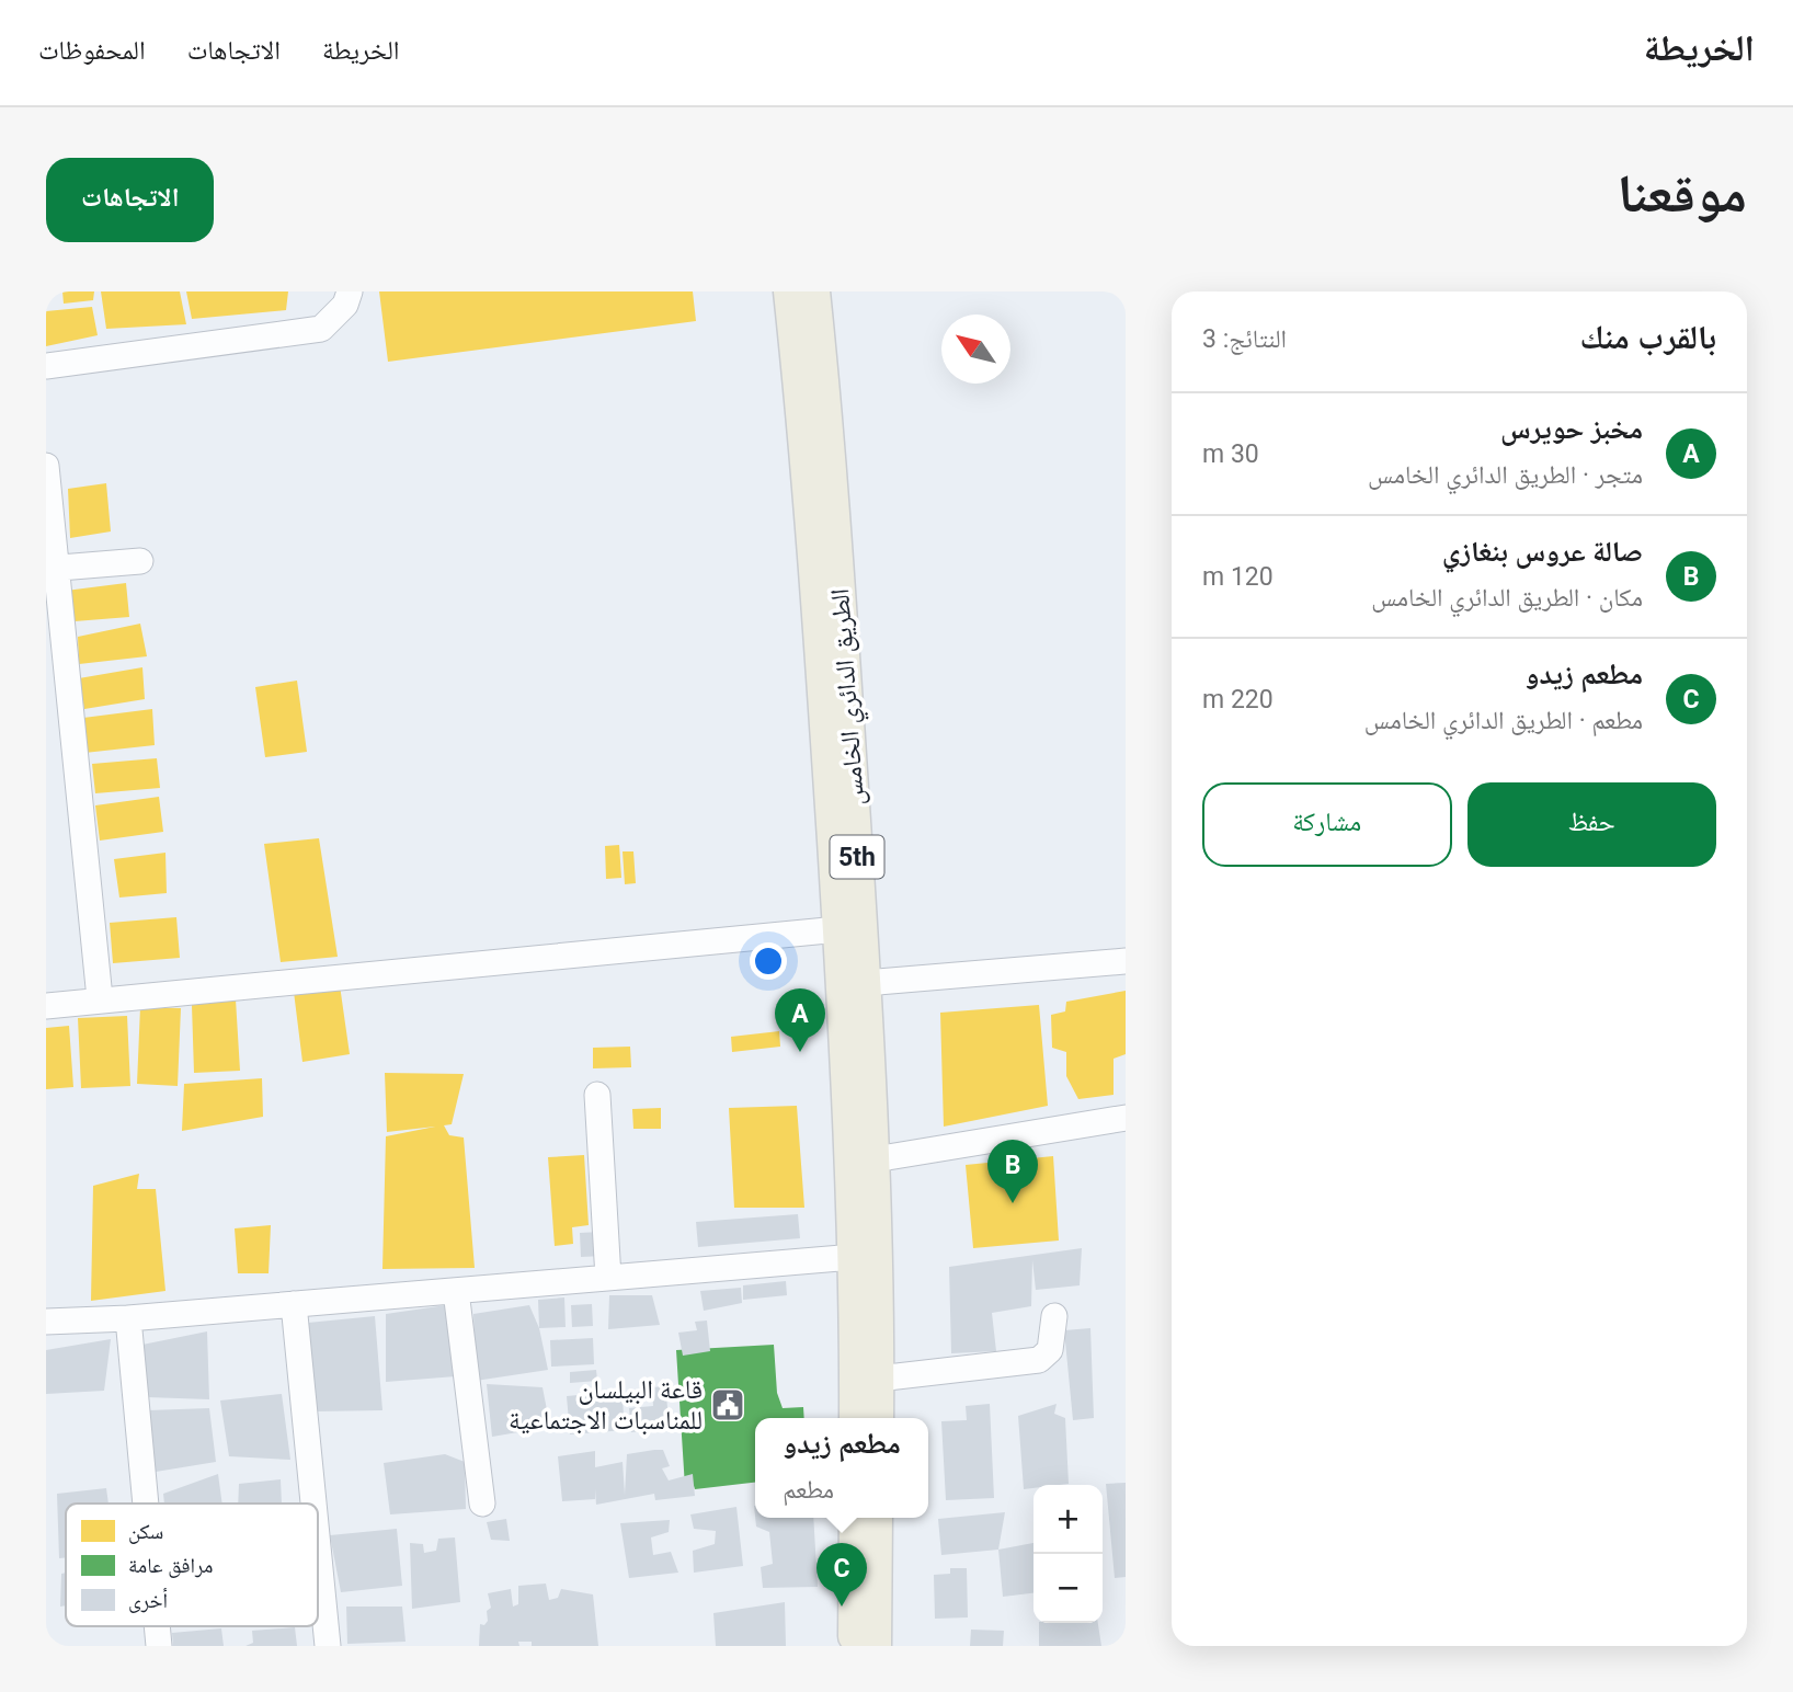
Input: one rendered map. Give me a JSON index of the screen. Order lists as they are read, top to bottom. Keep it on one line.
{"streets":{"main road":["الطريق الدائري الخامس","5th"]},"places":{"public building":["قاعة البيلسان للمناسبات الاجتماعية"]},"legend":["سكن","مرافق عامة","أخرى"],"north":"top left","page":{"header":"الخريطة","nav":["الخريطة","الاتجاهات","المحفوظات"],"title":"موقعنا","buttons":["الاتجاهات",["حفظ","مشاركة"]],"heading":["بالقرب منك","النتائج: 3"],"list":[{"mark":"A","name":"مخبز حويرس","note":"متجر · الطريق الدائري الخامس","value":"30 m"},{"mark":"B","name":"صالة عروس بنغازي","note":"مكان · الطريق الدائري الخامس","value":"120 m"},{"mark":"C","name":"مطعم زيدو","note":"مطعم · الطريق الدائري الخامس","value":"220 m"}],"pins":["A","B","C"],"popup":["مطعم زيدو","مطعم"],"map_buttons":["+","−"]}}
